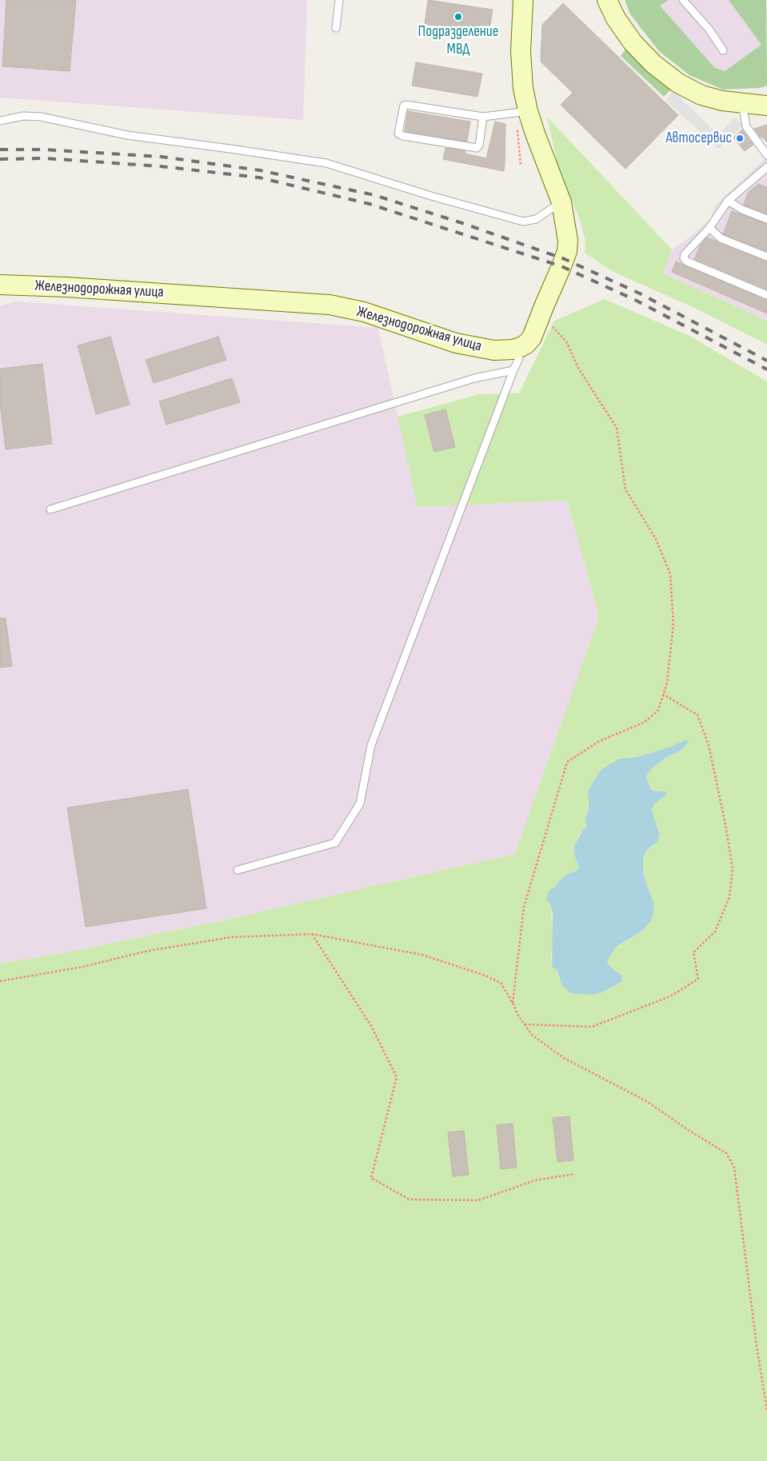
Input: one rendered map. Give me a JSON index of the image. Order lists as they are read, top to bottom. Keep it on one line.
{"streets":{"street":["Железнодорожная улица"]},"places":["Подразделение МВД","Автосервис"]}
